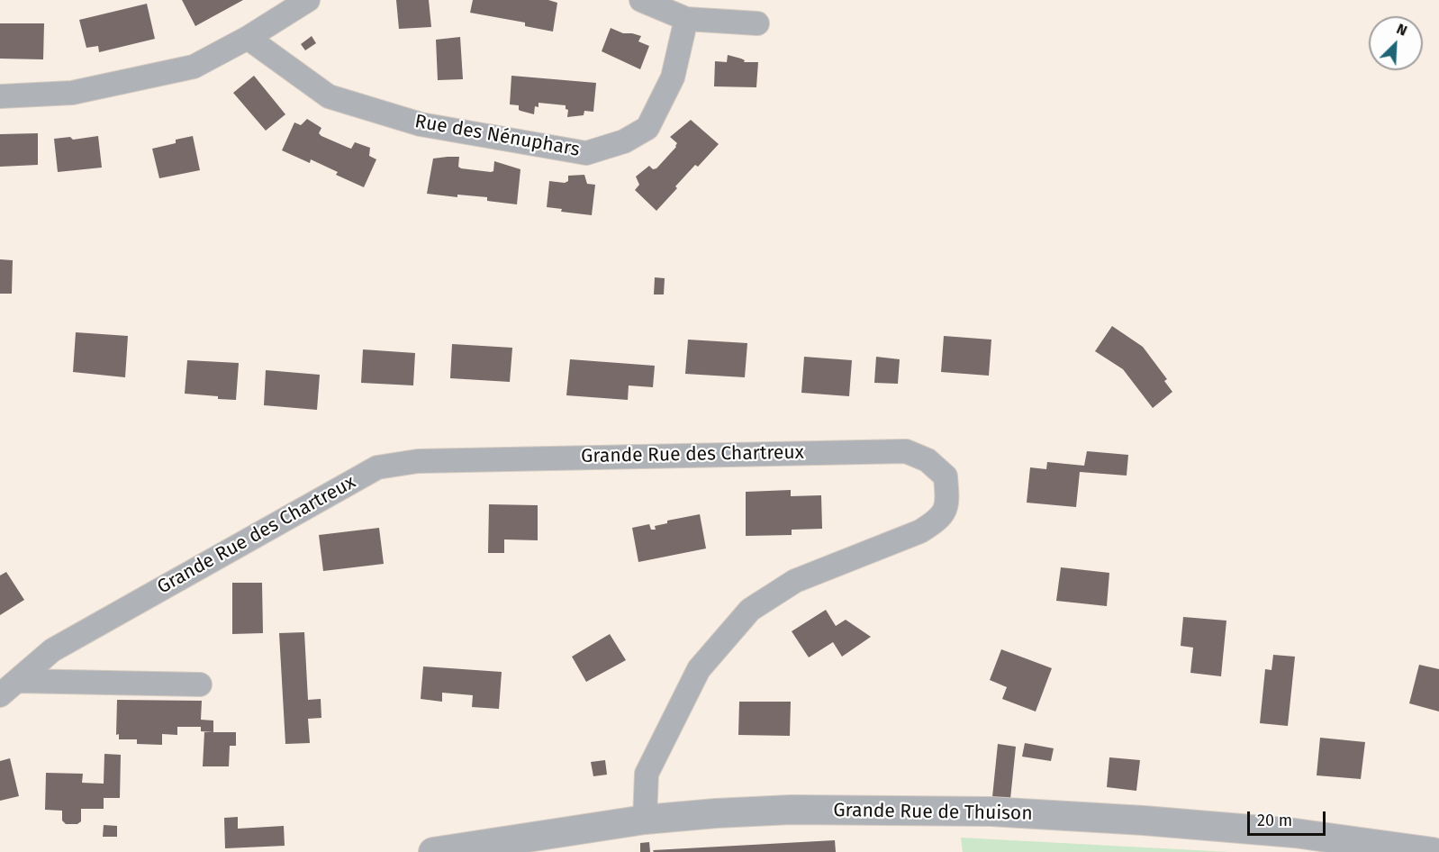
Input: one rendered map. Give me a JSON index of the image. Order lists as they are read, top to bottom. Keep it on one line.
{"streets":{"street":["Rue des Nénuphars","Grande Rue des Chartreux","Grande Rue de Thuison"]},"crossings":[["Grande Rue des Chartreux","Grande Rue de Thuison"]],"scale_bar":"20 m","north":"top right"}
